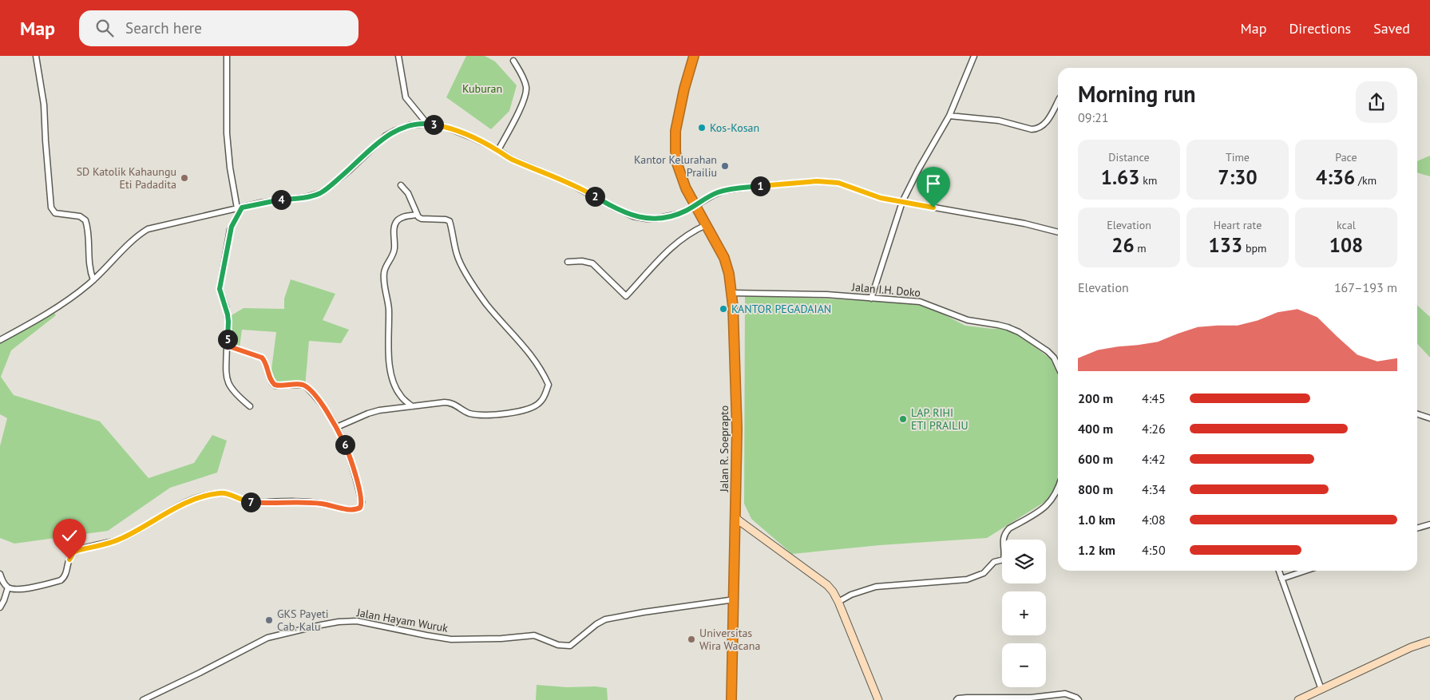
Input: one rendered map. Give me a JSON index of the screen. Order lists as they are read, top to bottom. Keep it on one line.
{"streets":{"highway":["Jalan R. Soeprapto"],"street":["Jalan I.H. Doko","Jalan Hayam Wuruk"]},"crossings":[["Jalan I.H. Doko","Jalan R. Soeprapto"],["Jalan R. Soeprapto","Jalan Hayam Wuruk"]],"parks":["Kuburan"],"places":["Kos-Kosan","Kantor Kelurahan Prailiu","SD Katolik Kahaungu Eti Padadita","KANTOR PEGADAIAN","LAP. RIHI ETI PRAILIU","GKS Payeti Cab. Kalu","Universitas Wira Wacana"],"page":{"header":"Map","search":"Search here","nav":["Map","Directions","Saved"],"heading":["Morning run","09:21"],"pins":["3","1","2","4","5","6","7"],"stats":[["Distance","1.63 km"],["Time","7:30"],["Pace","4:36 /km"],["Elevation","26 m"],["Heart rate","133 bpm"],["kcal","108"]],"chart":["Elevation","167–193 m"],"list":[{"name":"200 m","note":"4:45"},{"name":"400 m","note":"4:26"},{"name":"600 m","note":"4:42"},{"name":"800 m","note":"4:34"},{"name":"1.0 km","note":"4:08"},{"name":"1.2 km","note":"4:50"}],"map_buttons":["+","−"]}}
